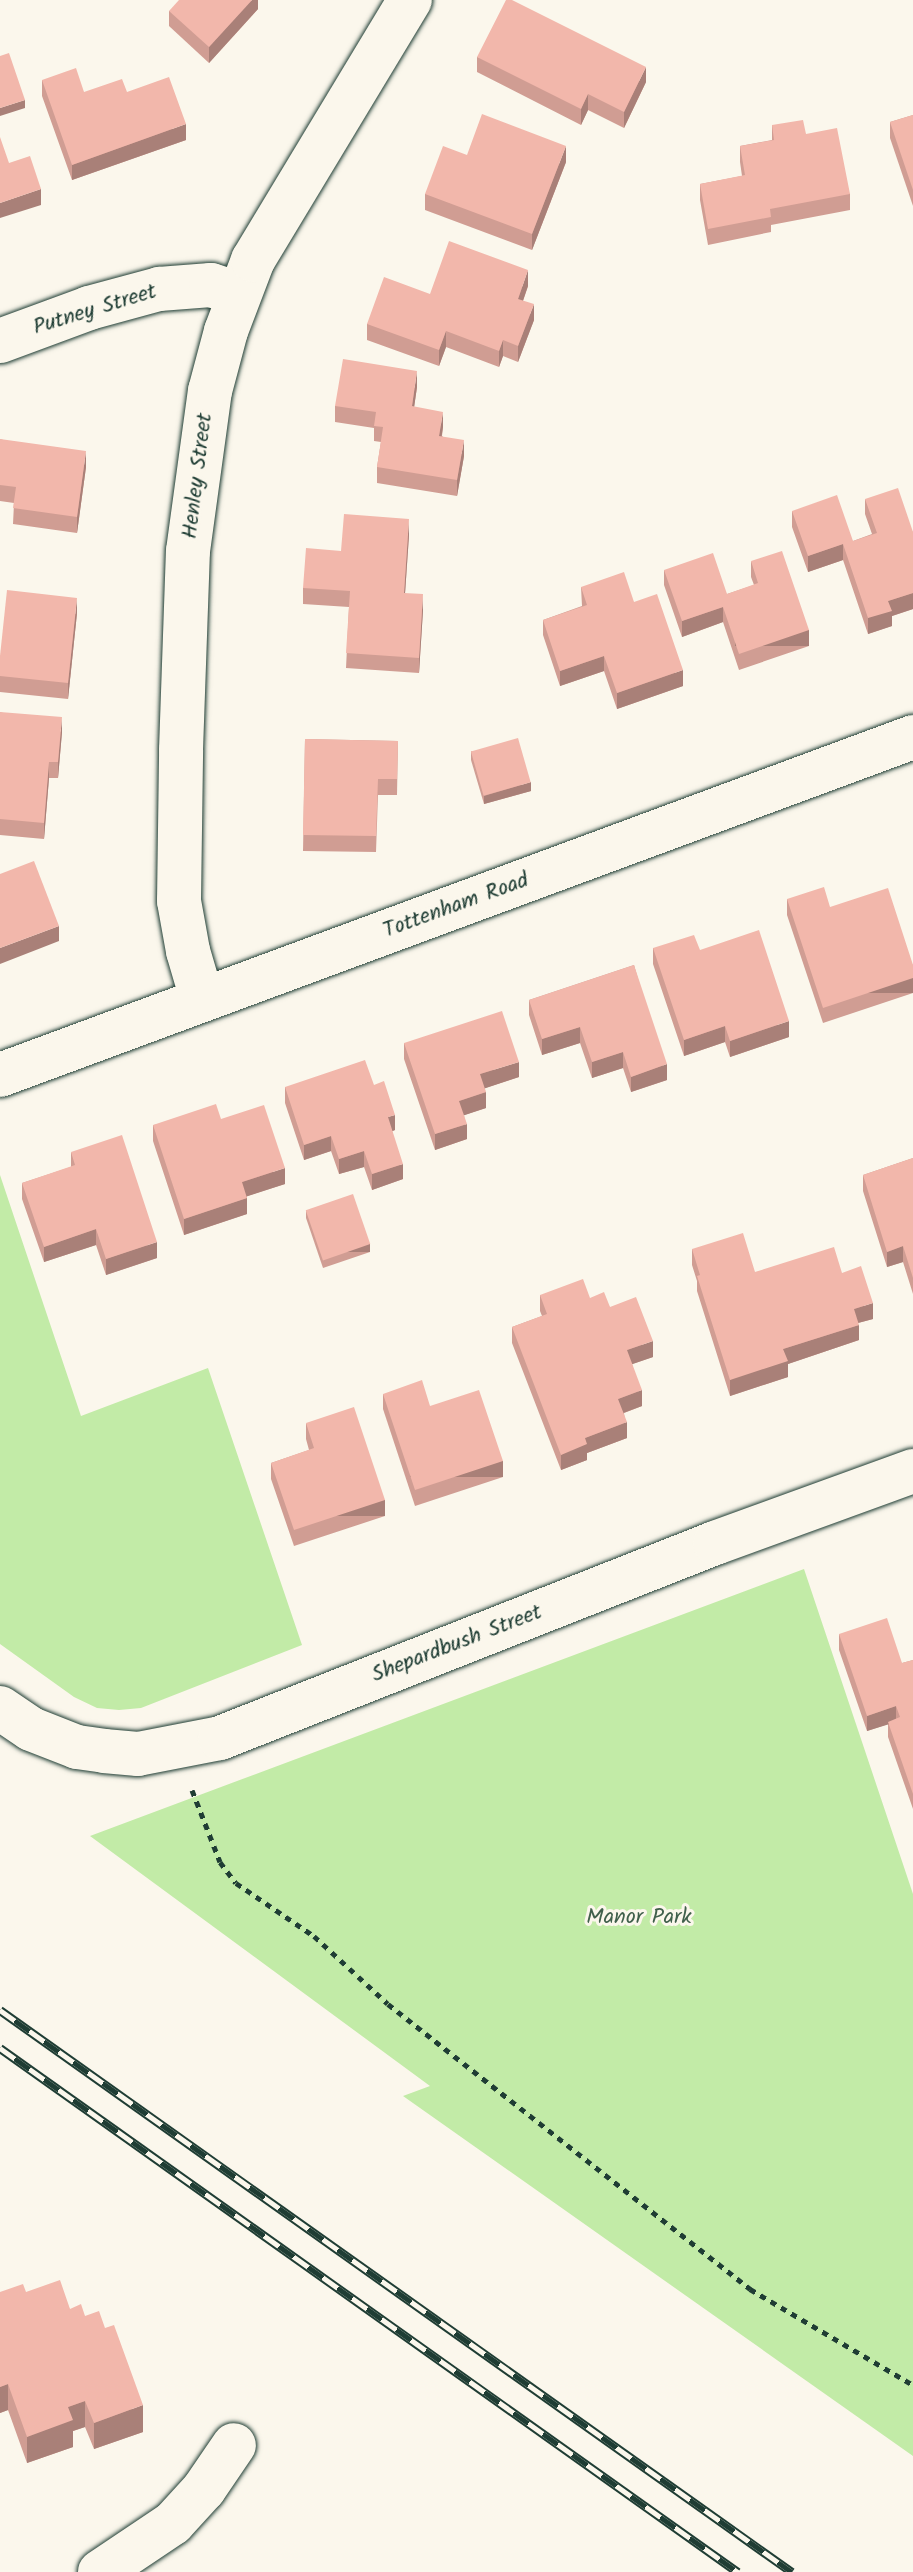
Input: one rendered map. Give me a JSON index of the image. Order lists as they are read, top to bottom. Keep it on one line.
{"streets":{"street":["Putney Street","Henley Street","Tottenham Road","Shepardbush Street"]},"crossings":[["Putney Street","Henley Street"],["Henley Street","Tottenham Road"]],"parks":["Manor Park"]}
